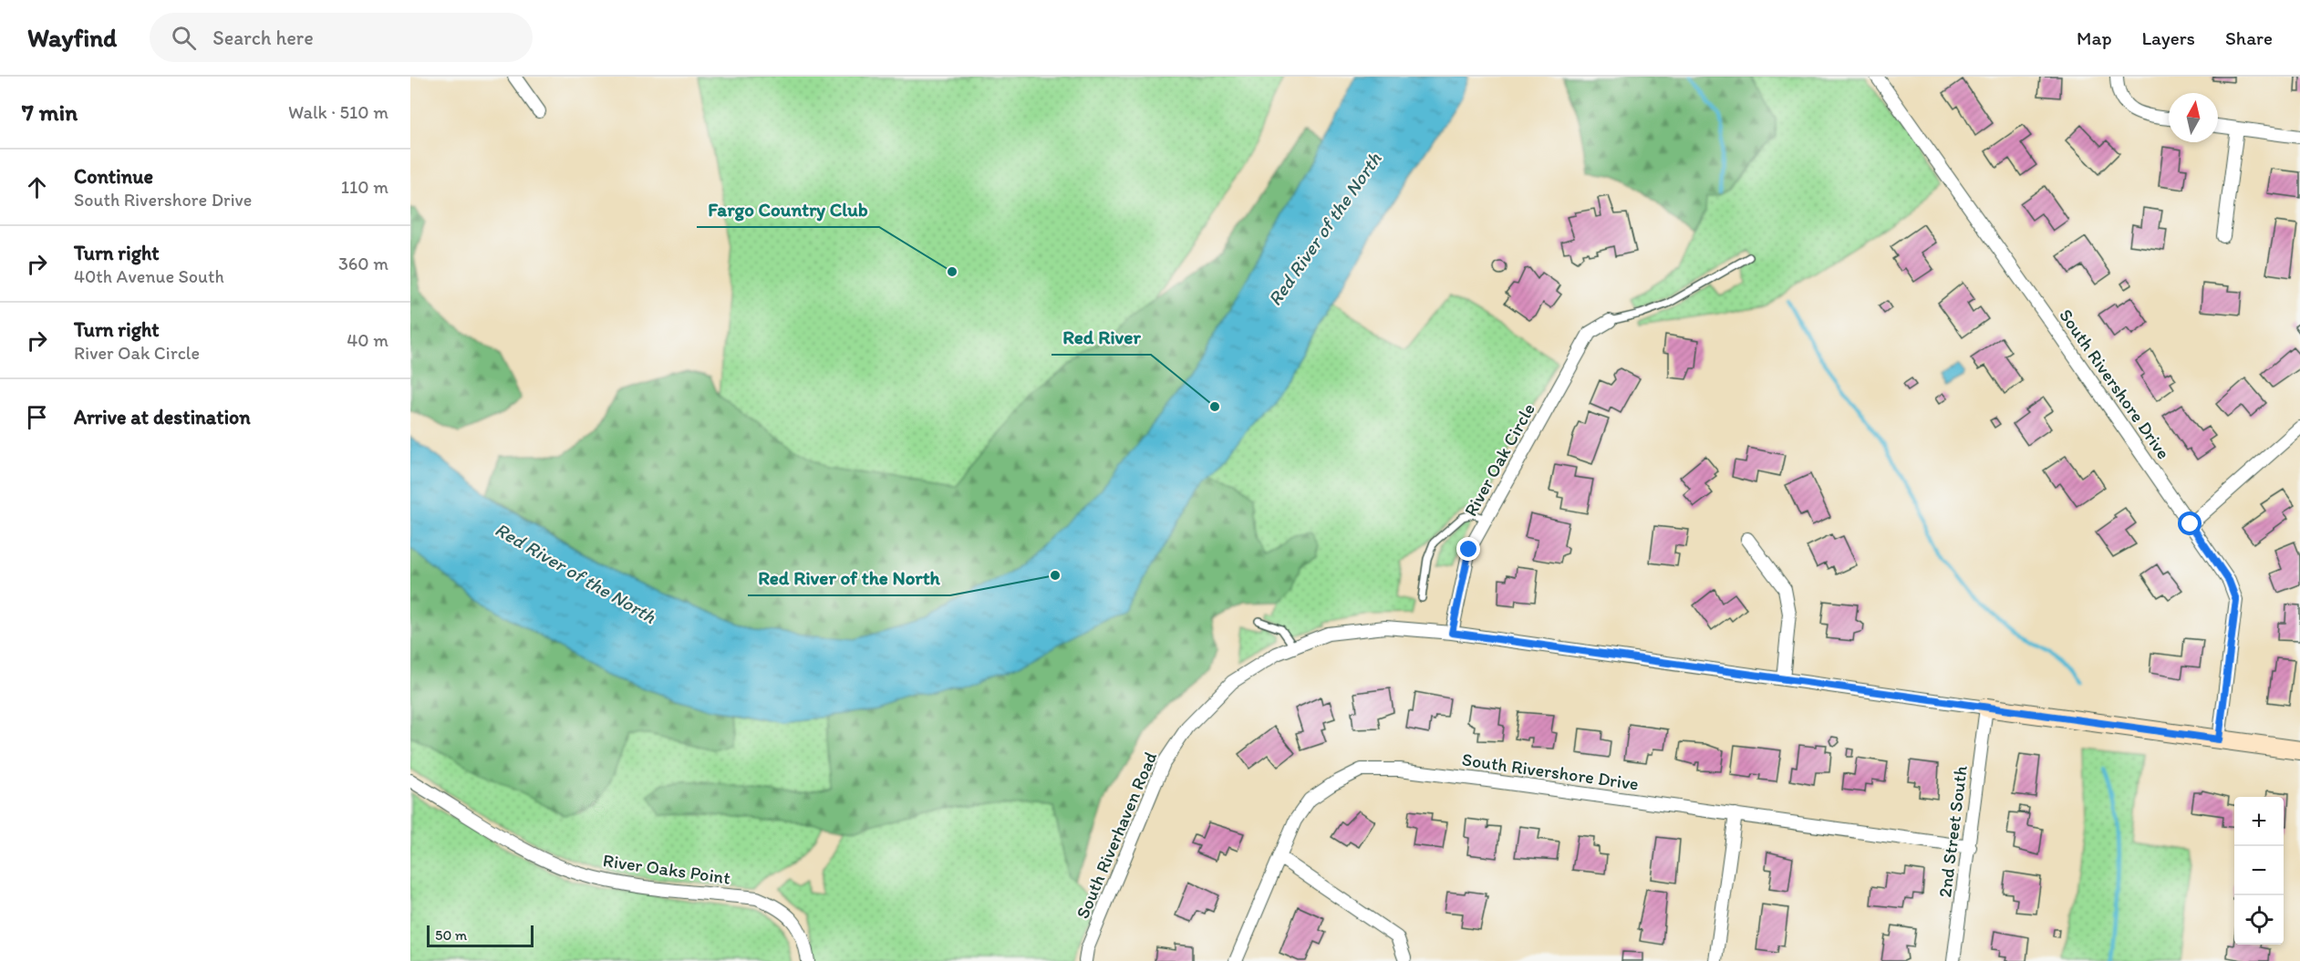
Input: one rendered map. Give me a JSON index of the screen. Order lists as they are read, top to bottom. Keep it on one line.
{"streets":{"street":["South Rivershore Drive","River Oak Circle","2nd Street South","South Riverhaven Road","River Oaks Point"]},"crossings":[["South Rivershore Drive","2nd Street South"],["River Oak Circle","South Riverhaven Road"],["2nd Street South","South Riverhaven Road"]],"water":["Red River of the North"],"places":["Fargo Country Club","Red River","Red River of the North"],"scale_bar":"50 m","north":"top","page":{"header":"Wayfind","search":"Search here","nav":["Map","Layers","Share"],"heading":["7 min","Walk · 510 m"],"list":[["Continue","South Rivershore Drive","110 m"],["Turn right","40th Avenue South","360 m"],["Turn right","River Oak Circle","40 m"],"Arrive at destination"],"map_buttons":["+","−"],"scale":"50 m"}}
